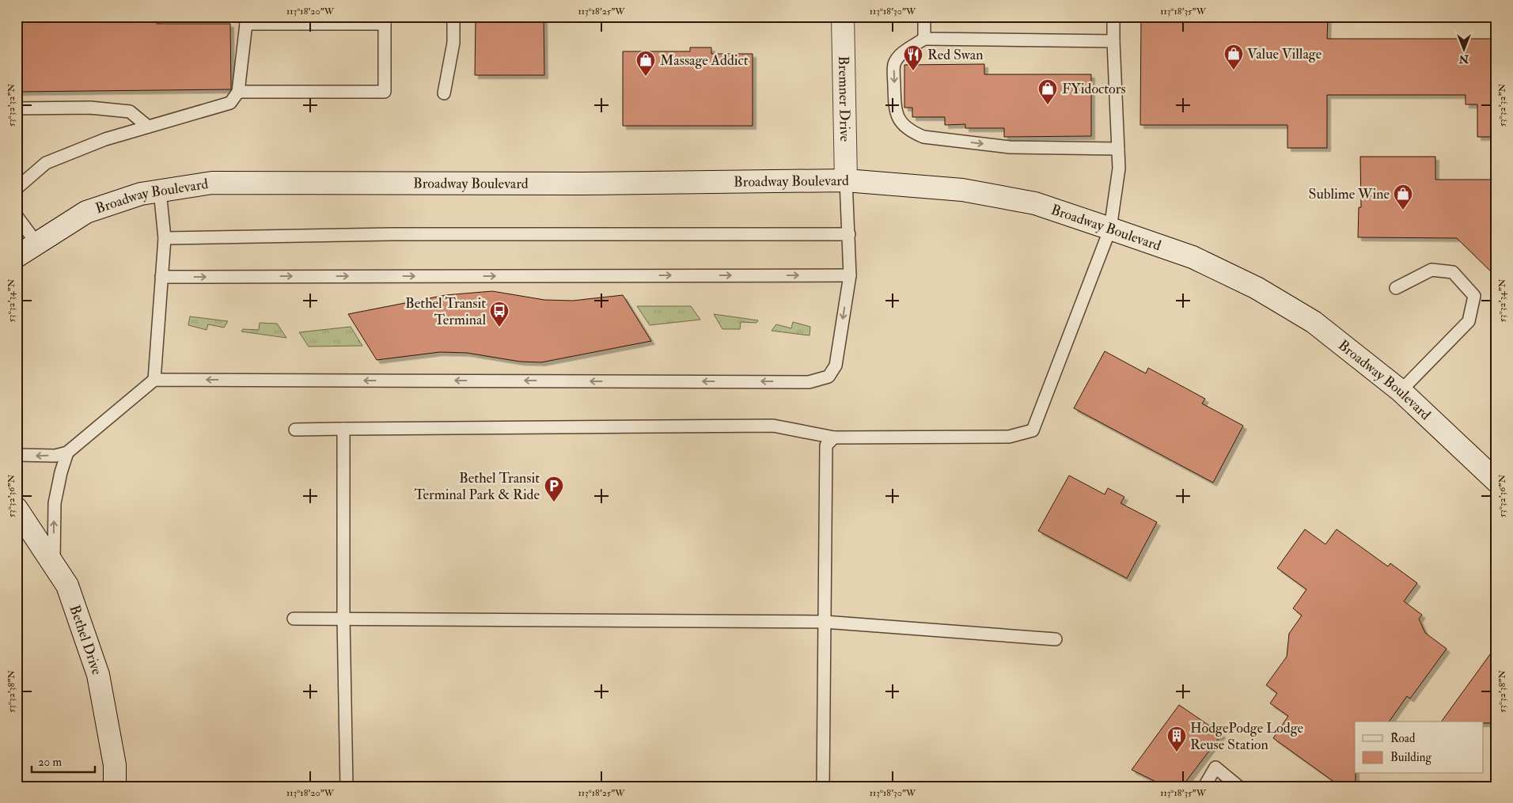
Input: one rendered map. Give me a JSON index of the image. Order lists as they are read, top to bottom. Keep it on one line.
{"streets":{"street":["Bremner Drive","Broadway Boulevard","Bethel Drive"]},"crossings":[["Bremner Drive","Broadway Boulevard"]],"places":{"shop":["Value Village","Massage Addict","FYidoctors","Sublime Wine"],"restaurant":["Red Swan"],"bus stop":["Bethel Transit Terminal"],"parking":["Bethel Transit Terminal Park & Ride"],"building":["HodgePodge Lodge Reuse Station"]},"legend":["Road","Building"],"scale_bar":"20 m","north":"bottom","coordinates":["113°18'20\"W","113°18'25\"W","113°18'30\"W","113°18'35\"W","53°32'32\"N","53°32'34\"N","53°32'36\"N","53°32'38\"N"]}
